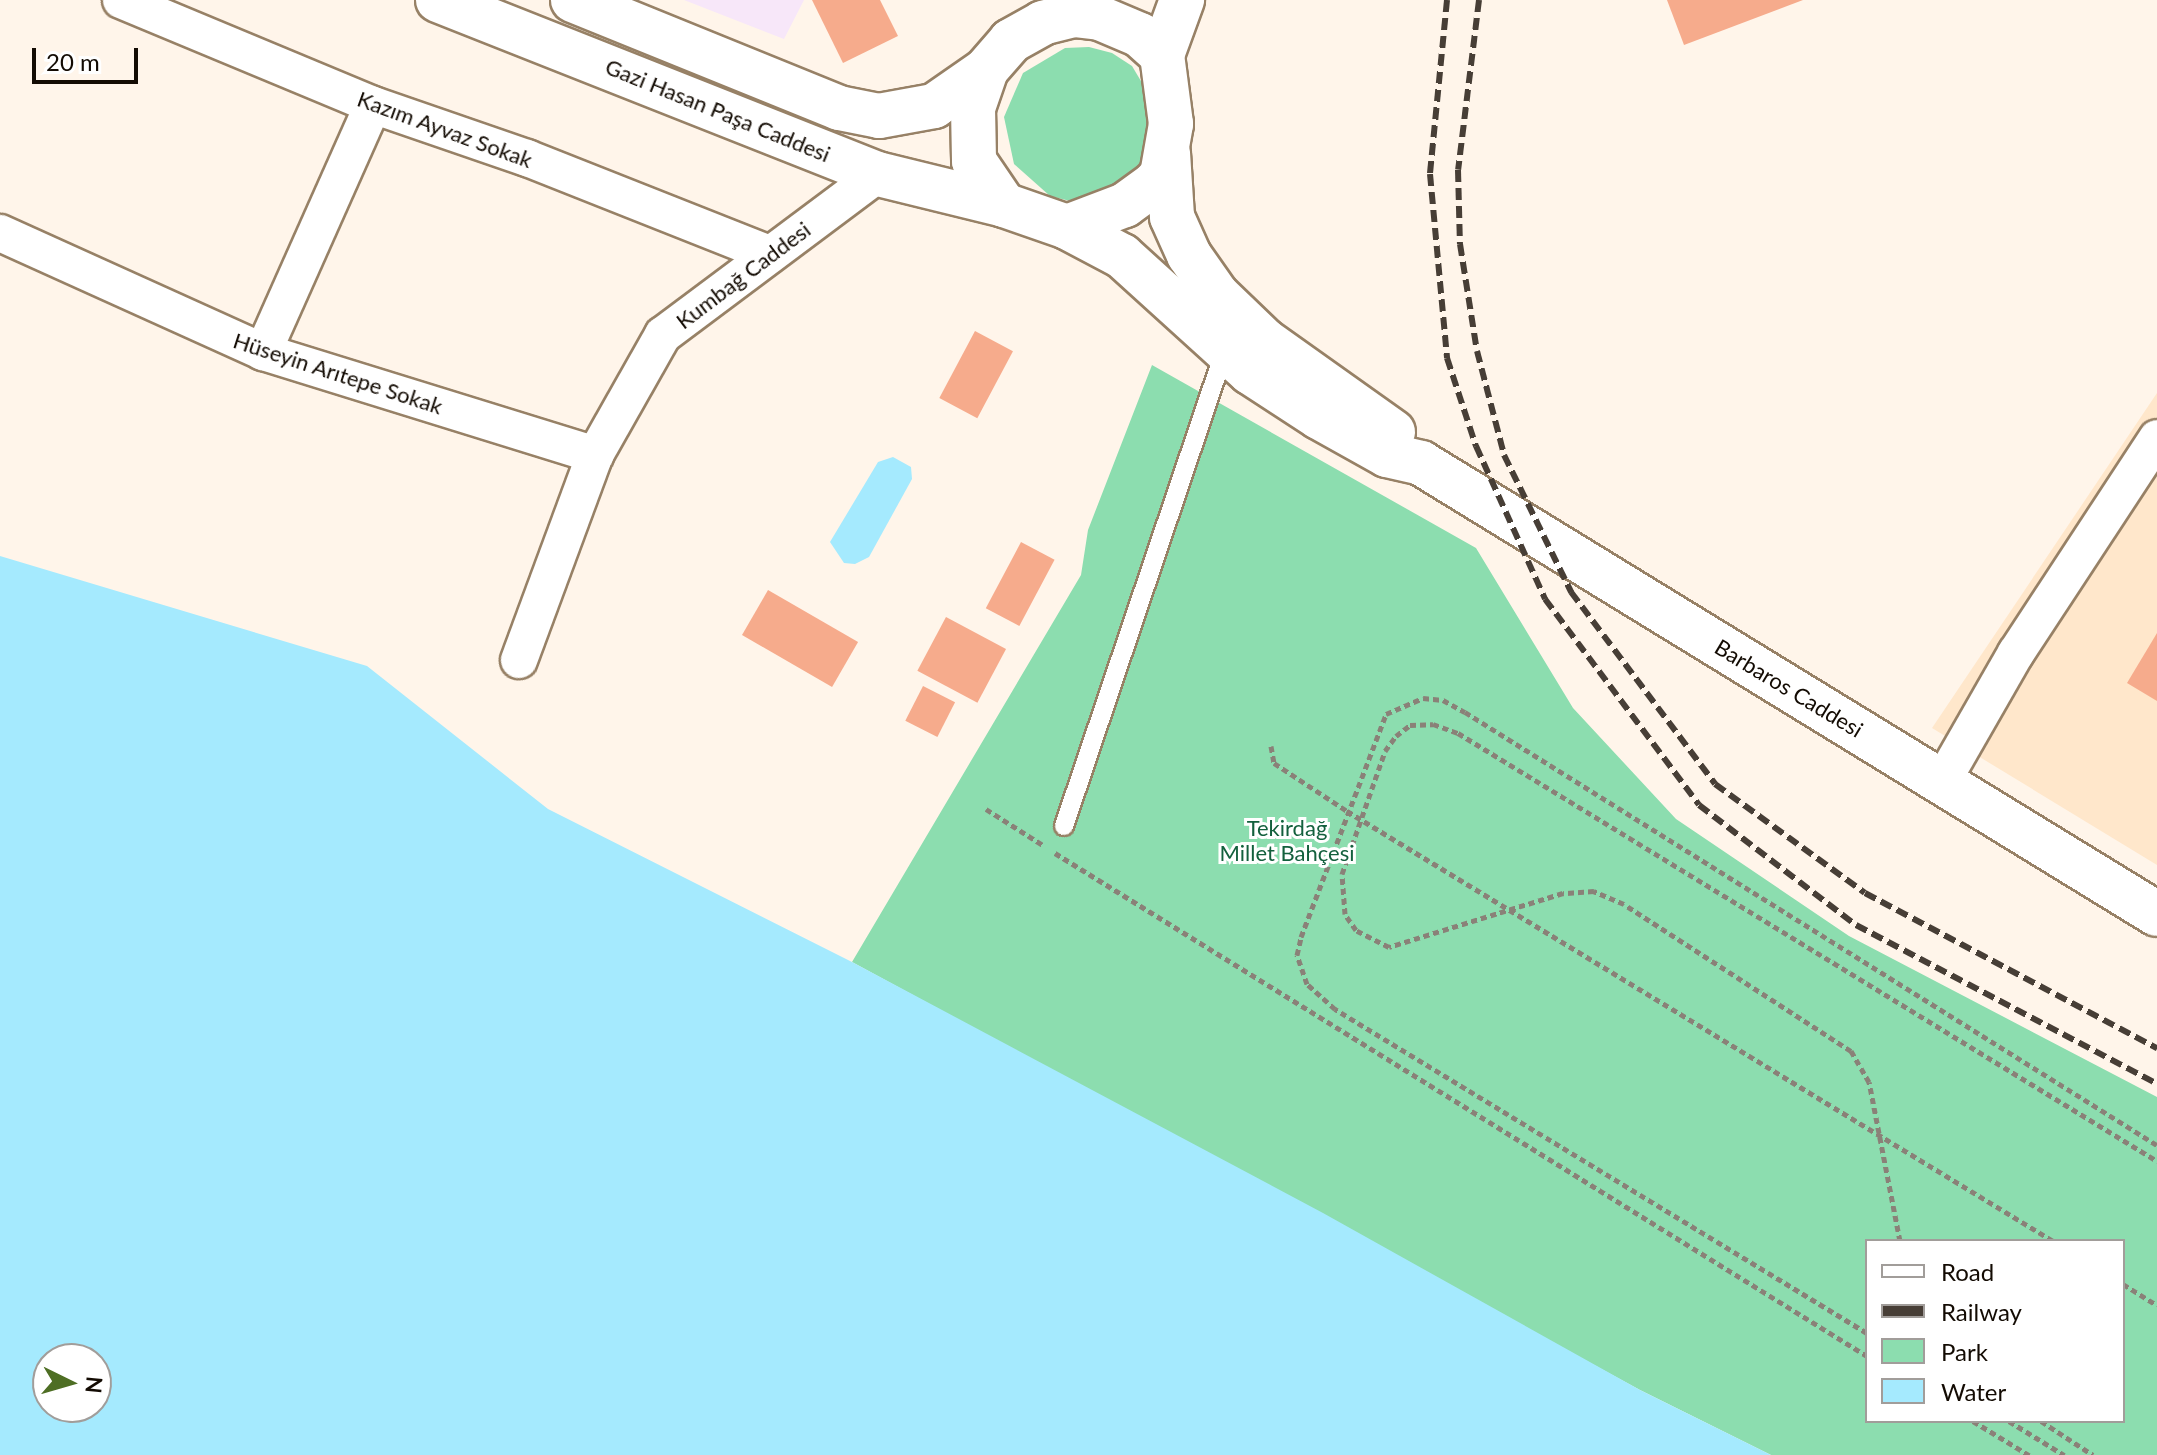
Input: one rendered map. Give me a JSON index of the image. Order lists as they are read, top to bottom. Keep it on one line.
{"streets":{"street":["Gazi Hasan Paşa Caddesi","Kazım Ayvaz Sokak","Kumbağ Caddesi","Hüseyin Arıtepe Sokak","Barbaros Caddesi"]},"crossings":[["Gazi Hasan Paşa Caddesi","Kumbağ Caddesi"],["Kazım Ayvaz Sokak","Kumbağ Caddesi"],["Kumbağ Caddesi","Hüseyin Arıtepe Sokak"]],"parks":["Tekirdağ Millet Bahçesi"],"legend":["Road","Railway","Park","Water"],"scale_bar":"20 m","north":"right"}
